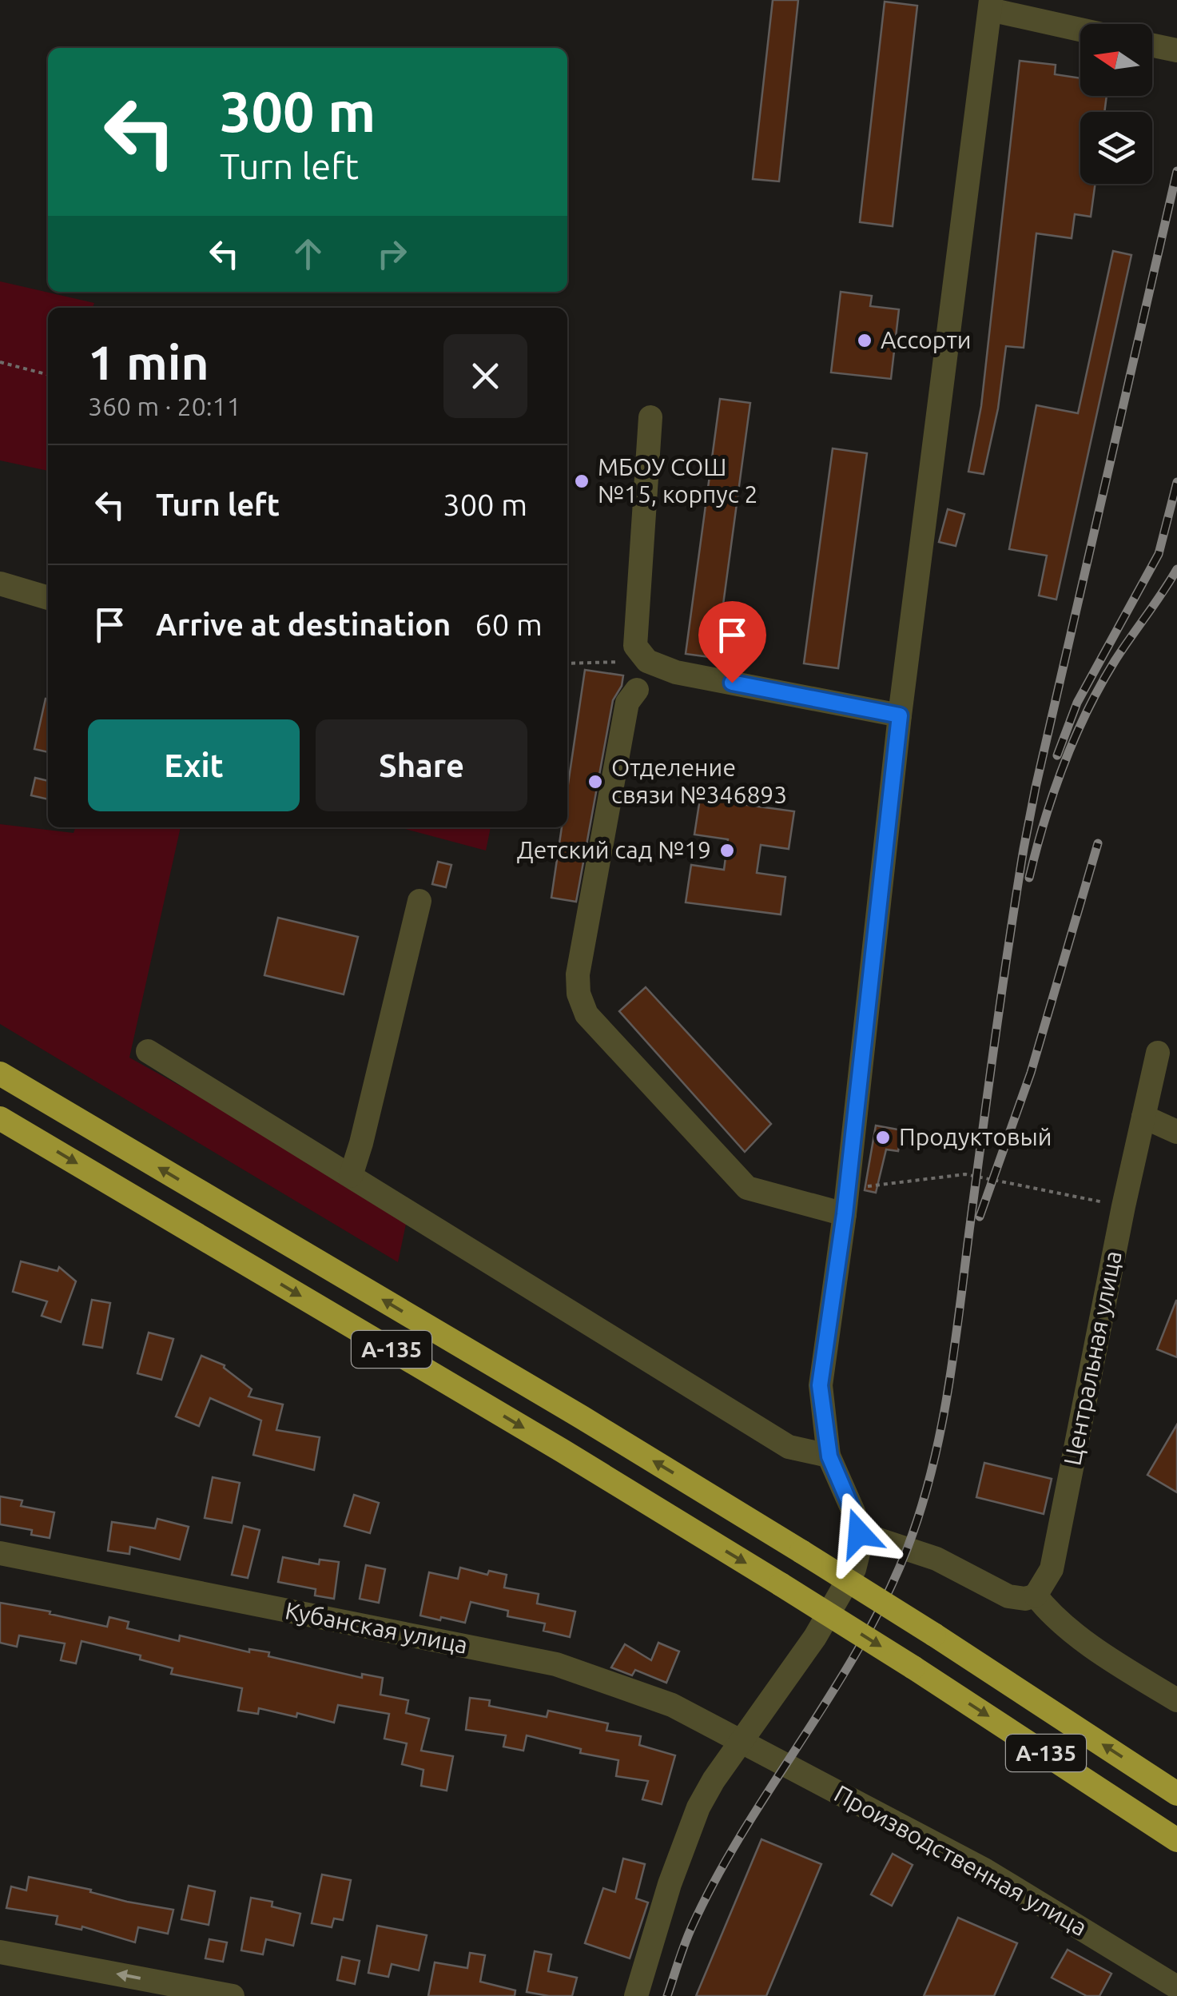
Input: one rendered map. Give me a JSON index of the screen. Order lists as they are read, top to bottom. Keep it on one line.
{"streets":{"highway":["А-135"],"street":["Центральная улица","Кубанская улица","Производственная улица"]},"crossings":[["Кубанская улица","Производственная улица"]],"places":["Ассорти","МБОУ СОШ №15, корпус 2","Отделение связи №346893","Детский сад №19","Продуктовый"],"north":"left","page":{"turn":["300 m","Turn left"],"heading":["1 min","360 m · 20:11"],"list":[{"name":"Turn left","value":"300 m"},{"name":"Arrive at destination","value":"60 m"}],"buttons":["Exit","Share"]}}
